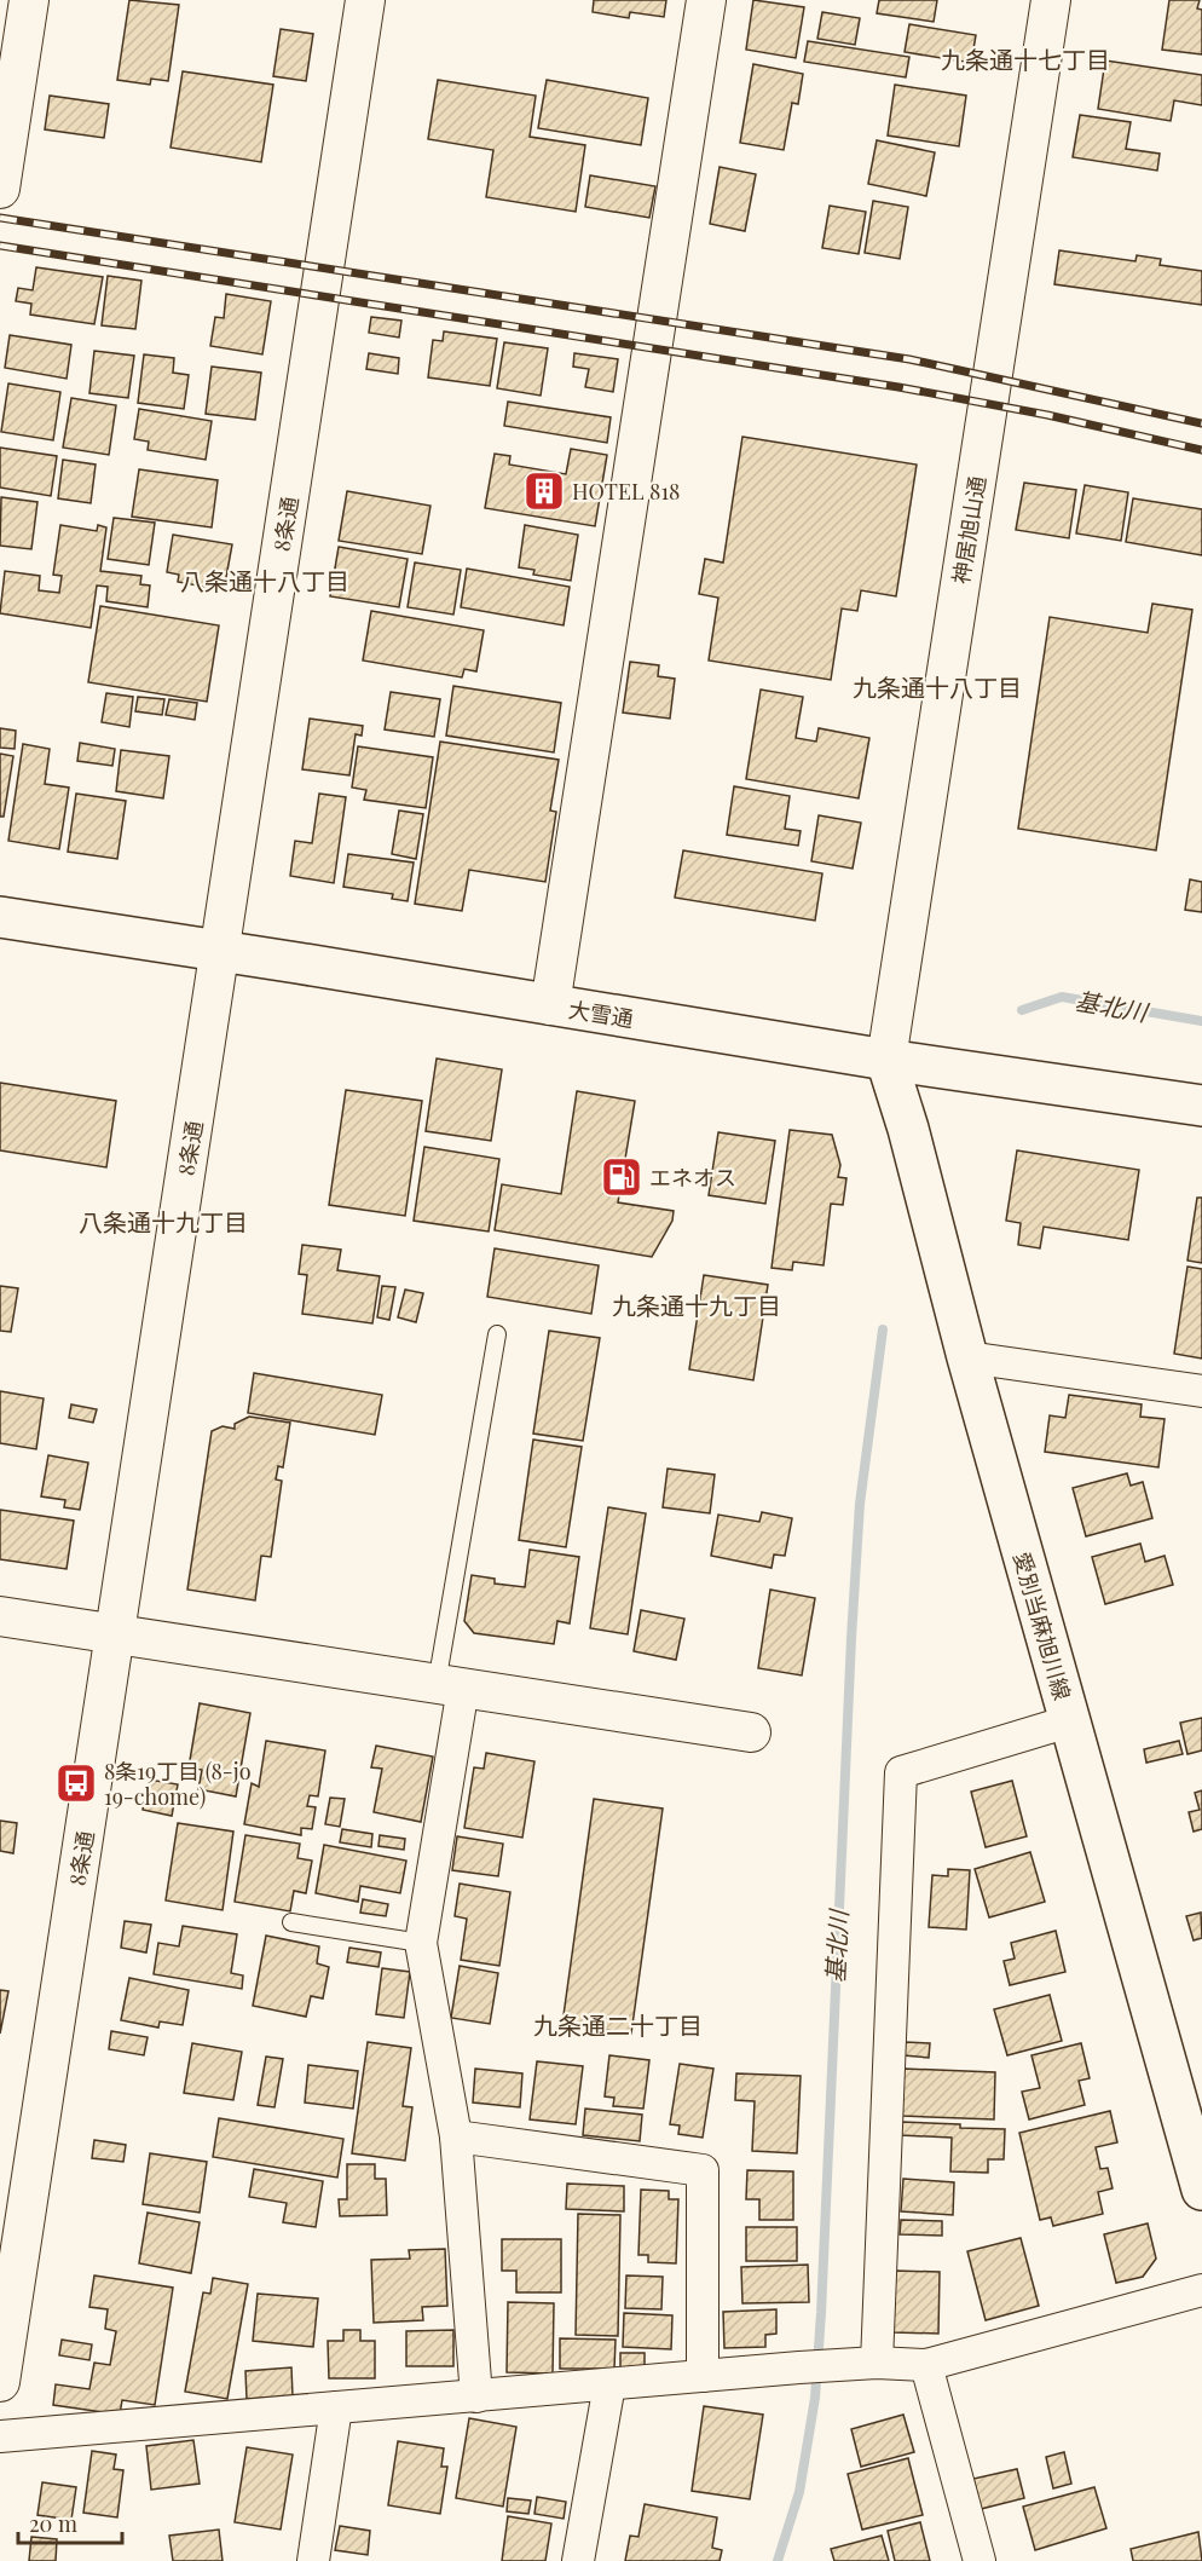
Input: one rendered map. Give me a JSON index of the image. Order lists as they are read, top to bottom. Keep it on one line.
{"streets":{"main road":["大雪通","愛別当麻旭川線"],"street":["8条通","神居旭山通"]},"crossings":[["8条通","大雪通"],["神居旭山通","大雪通"],["神居旭山通","愛別当麻旭川線"],["大雪通","愛別当麻旭川線"]],"districts":["九条通十七丁目","八条通十八丁目","九条通十八丁目","八条通十九丁目","九条通十九丁目","九条通二十丁目"],"water":["基北川"],"places":{"building":["HOTEL 818"],"fuel station":["エネオス"],"bus stop":["8条19丁目 (8-jo 19-chome)"]},"scale_bar":"20 m"}
